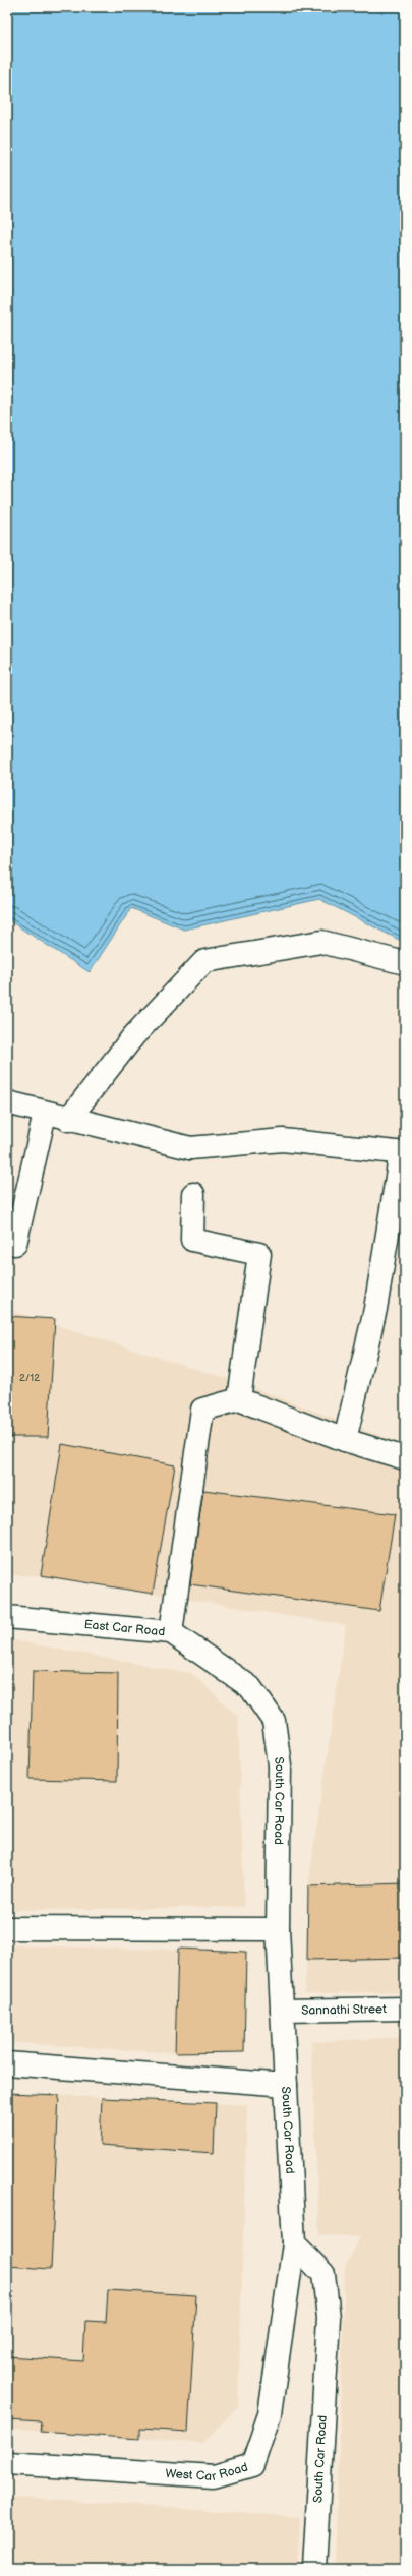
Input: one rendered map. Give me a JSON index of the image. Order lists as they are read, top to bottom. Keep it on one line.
{"streets":{"street":["East Car Road","South Car Road","Sannathi Street","West Car Road"]},"crossings":[["East Car Road","South Car Road"],["South Car Road","Sannathi Street"],["South Car Road","West Car Road"]],"house_numbers":["2/12"]}
